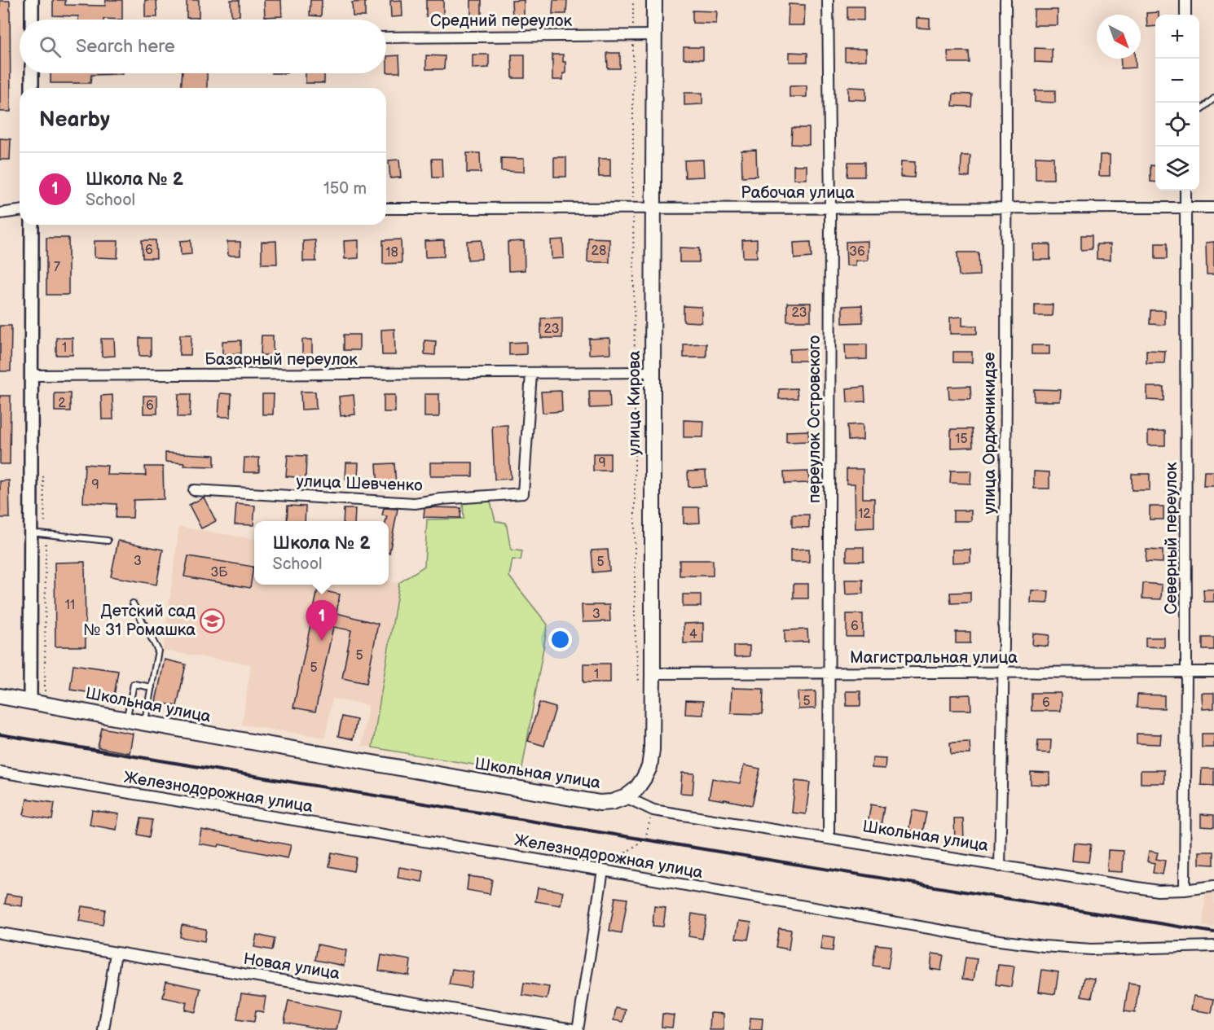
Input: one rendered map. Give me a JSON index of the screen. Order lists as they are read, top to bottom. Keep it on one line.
{"streets":{"main road":["улица Кирова","Школьная улица"],"street":["Средний переулок","Рабочая улица","Базарный переулок","переулок Островского","улица Орджоникидзе","улица Шевченко","Северный переулок","Магистральная улица","Железнодорожная улица","Новая улица"]},"crossings":[["Средний переулок","улица Кирова"],["Рабочая улица","улица Кирова"],["Рабочая улица","переулок Островского"],["Рабочая улица","улица Орджоникидзе"],["Рабочая улица","Северный переулок"],["Базарный переулок","улица Кирова"],["Базарный переулок","улица Шевченко"],["улица Кирова","Магистральная улица"],["улица Кирова","Школьная улица"],["переулок Островского","Магистральная улица"],["переулок Островского","Школьная улица"],["улица Орджоникидзе","Магистральная улица"],["улица Орджоникидзе","Школьная улица"],["Северный переулок","Магистральная улица"],["Северный переулок","Школьная улица"]],"places":{"school or university":["Детский сад № 31 Ромашка"]},"house_numbers":["6","28","36","18","7","23","23","1","2","6","15","9","9","12","3","5","3Б","11","3","6","4","5","5","1","5","6"],"north":"bottom right","page":{"map_buttons":["+","−"],"search":"Search here","heading":"Nearby","list":[{"mark":"1","name":"Школа № 2","note":"School","value":"150 m"}],"popup":["Школа № 2","School"],"pins":"1"}}
